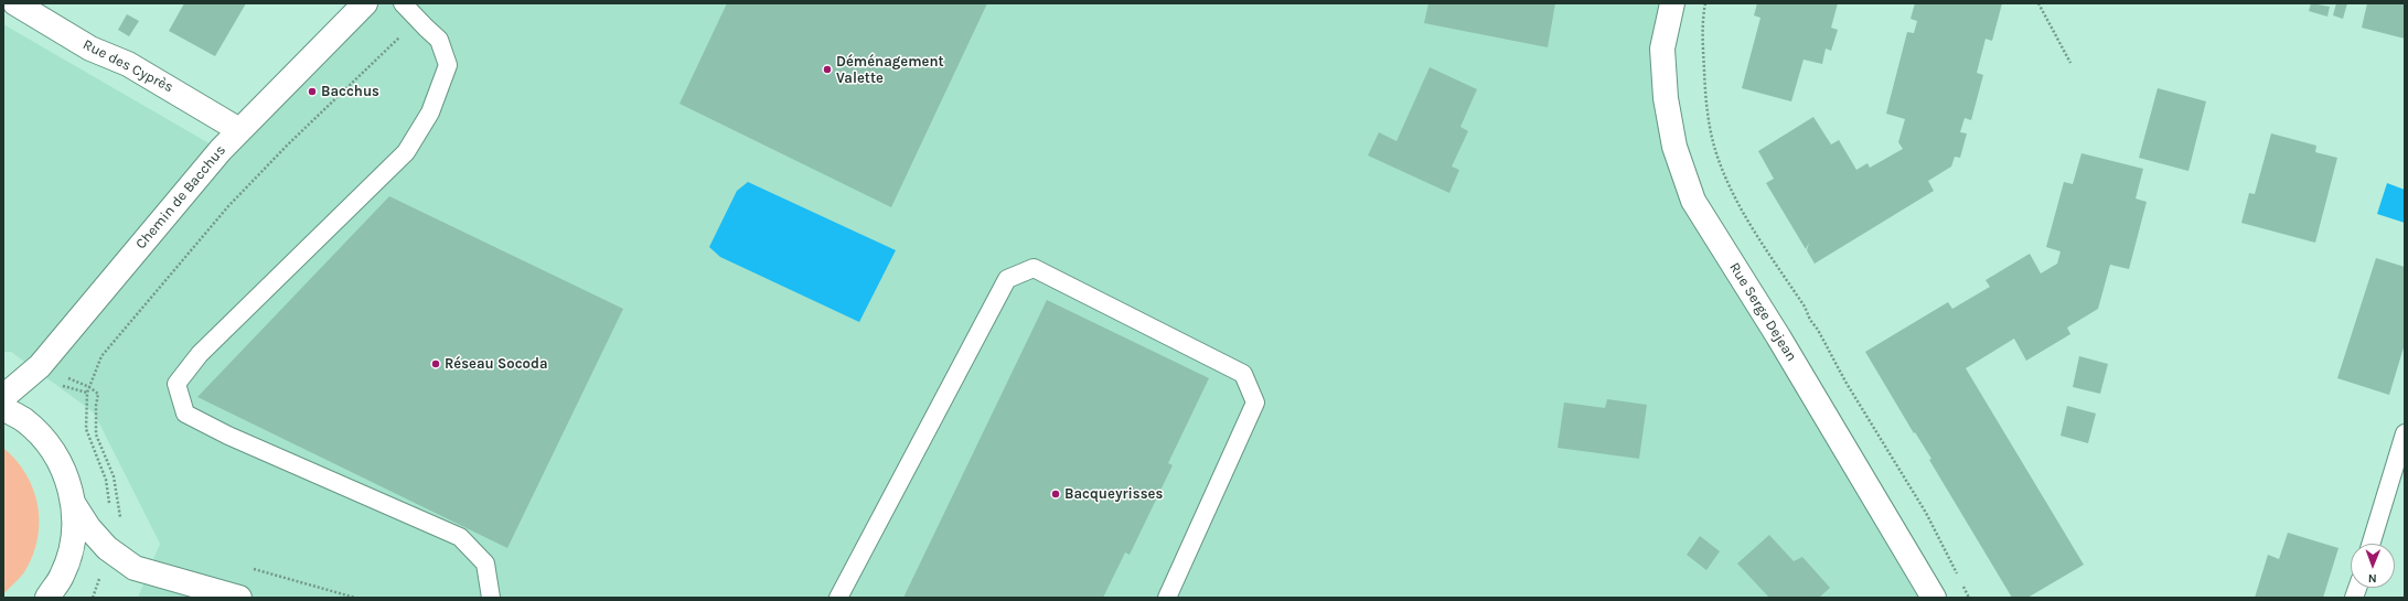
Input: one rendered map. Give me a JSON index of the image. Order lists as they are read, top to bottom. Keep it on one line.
{"streets":{"street":["Rue des Cyprès","Chemin de Bacchus","Rue Serge Dejean"]},"crossings":[["Rue des Cyprès","Chemin de Bacchus"]],"places":["Déménagement Valette","Bacchus","Réseau Socoda","Bacqueyrisses"],"north":"bottom"}
